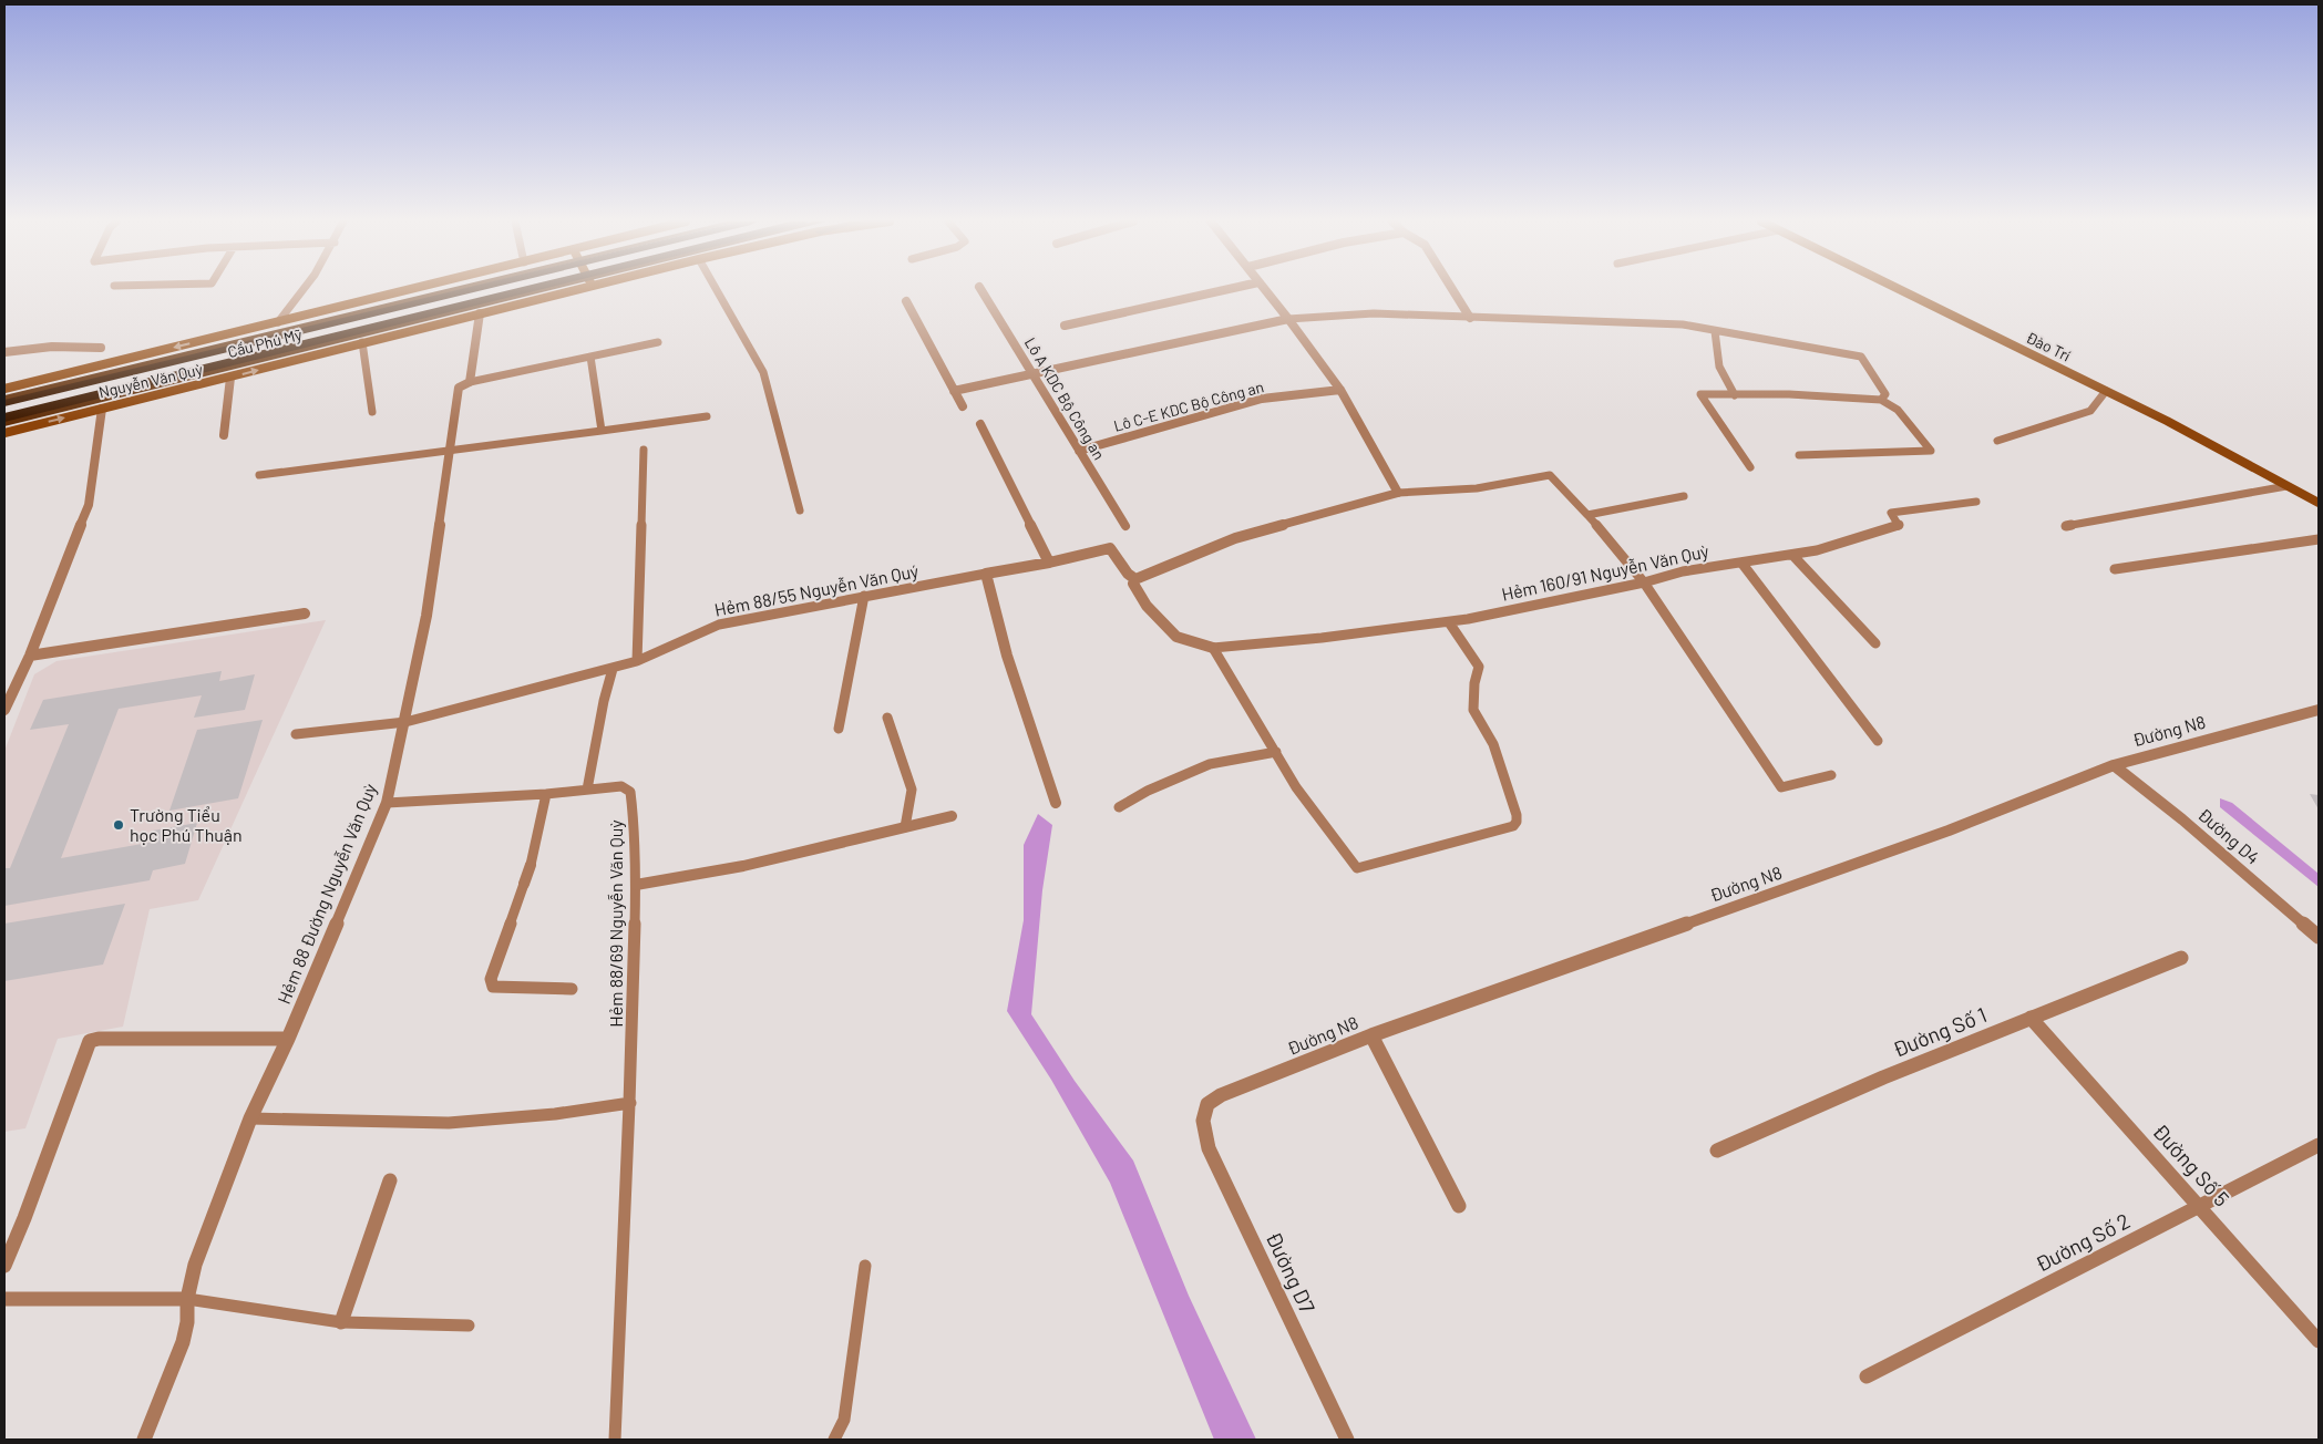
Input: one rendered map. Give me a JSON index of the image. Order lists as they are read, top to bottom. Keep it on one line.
{"streets":{"highway":["Cầu Phú Mỹ"],"street":["Đào Trí","Nguyễn Văn Quỳ","Lô A KDC Bộ Công an","Lô C-E KDC Bộ Công an","Đường N8","Đường D4","Hẻm 88 Đường Nguyễn Văn Quỳ","Đường Số 1","Đường Số 5","Đường Số 2","Đường D7"],"lane":["Hẻm 160/91 Nguyễn Văn Quỳ","Hẻm 88/55 Nguyễn Văn Quý","Hẻm 88/69 Nguyễn Văn Quỳ"]},"crossings":[["Nguyễn Văn Quỳ","Hẻm 88 Đường Nguyễn Văn Quỳ"],["Lô A KDC Bộ Công an","Lô C-E KDC Bộ Công an"],["Hẻm 88/55 Nguyễn Văn Quý","Hẻm 88 Đường Nguyễn Văn Quỳ"],["Đường N8","Đường D4"],["Đường N8","Đường D7"],["Hẻm 88 Đường Nguyễn Văn Quỳ","Hẻm 88/69 Nguyễn Văn Quỳ"],["Đường Số 1","Đường Số 5"],["Đường Số 5","Đường Số 2"]],"places":["Trường Tiểu học Phú Thuận"]}
